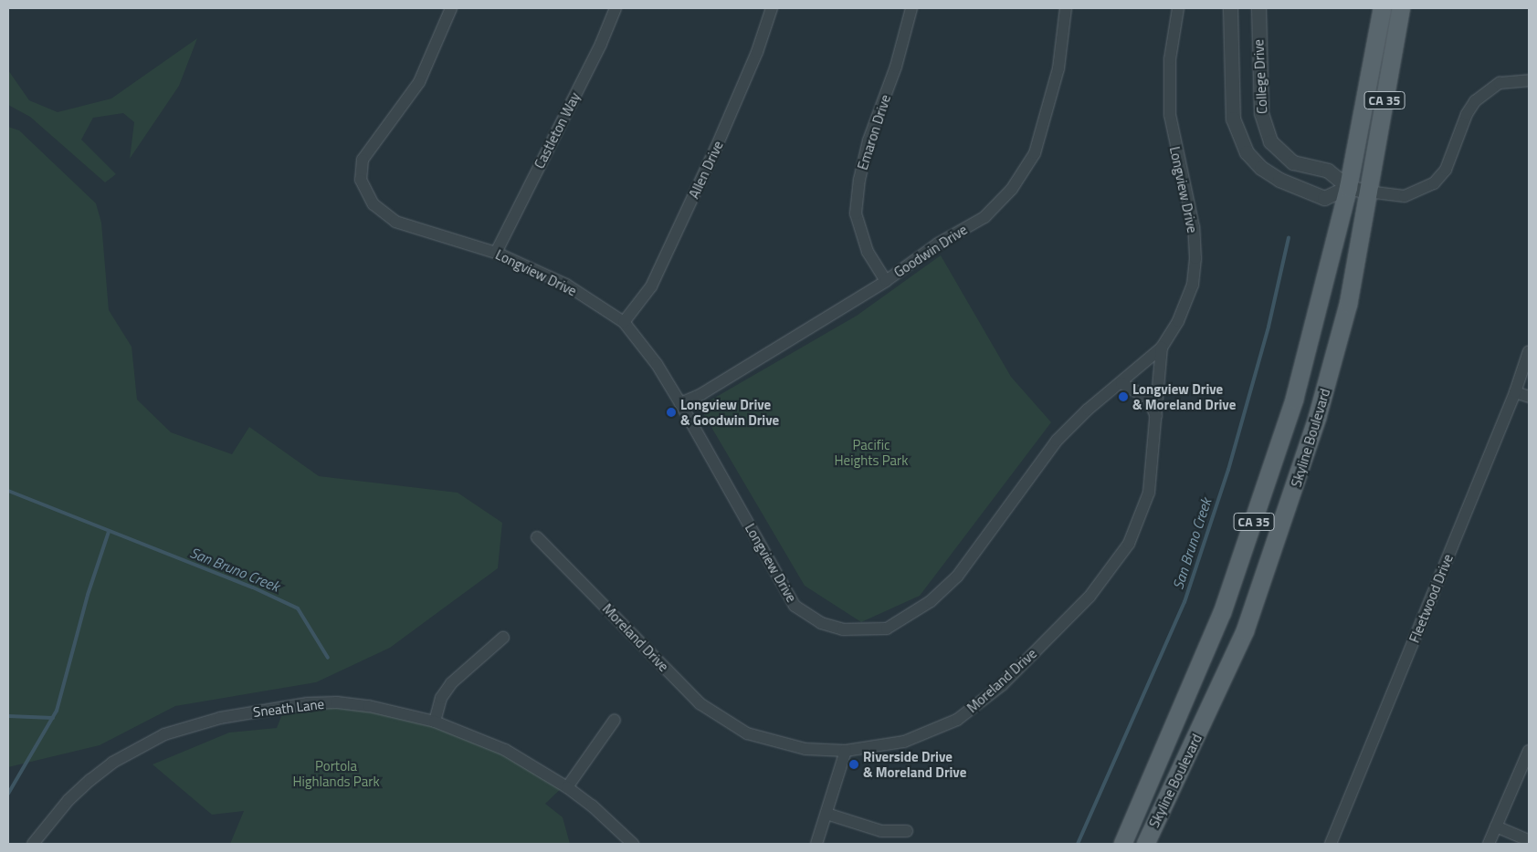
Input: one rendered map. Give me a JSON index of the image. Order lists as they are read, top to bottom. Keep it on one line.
{"streets":{"main road":["CA 35","Skyline Boulevard"],"street":["College Drive","Castleton Way","Emaron Drive","Allen Drive","Longview Drive","Goodwin Drive","Fleetwood Drive","Moreland Drive","Sneath Lane"]},"crossings":[["College Drive","Skyline Boulevard"],["Castleton Way","Longview Drive"],["Emaron Drive","Goodwin Drive"],["Allen Drive","Longview Drive"],["Longview Drive","Goodwin Drive"],["Longview Drive","Moreland Drive"]],"water":["San Bruno Creek"],"parks":["Pacific Heights Park","Portola Highlands Park"],"places":["Longview Drive & Moreland Drive","Longview Drive & Goodwin Drive","Riverside Drive & Moreland Drive"]}
